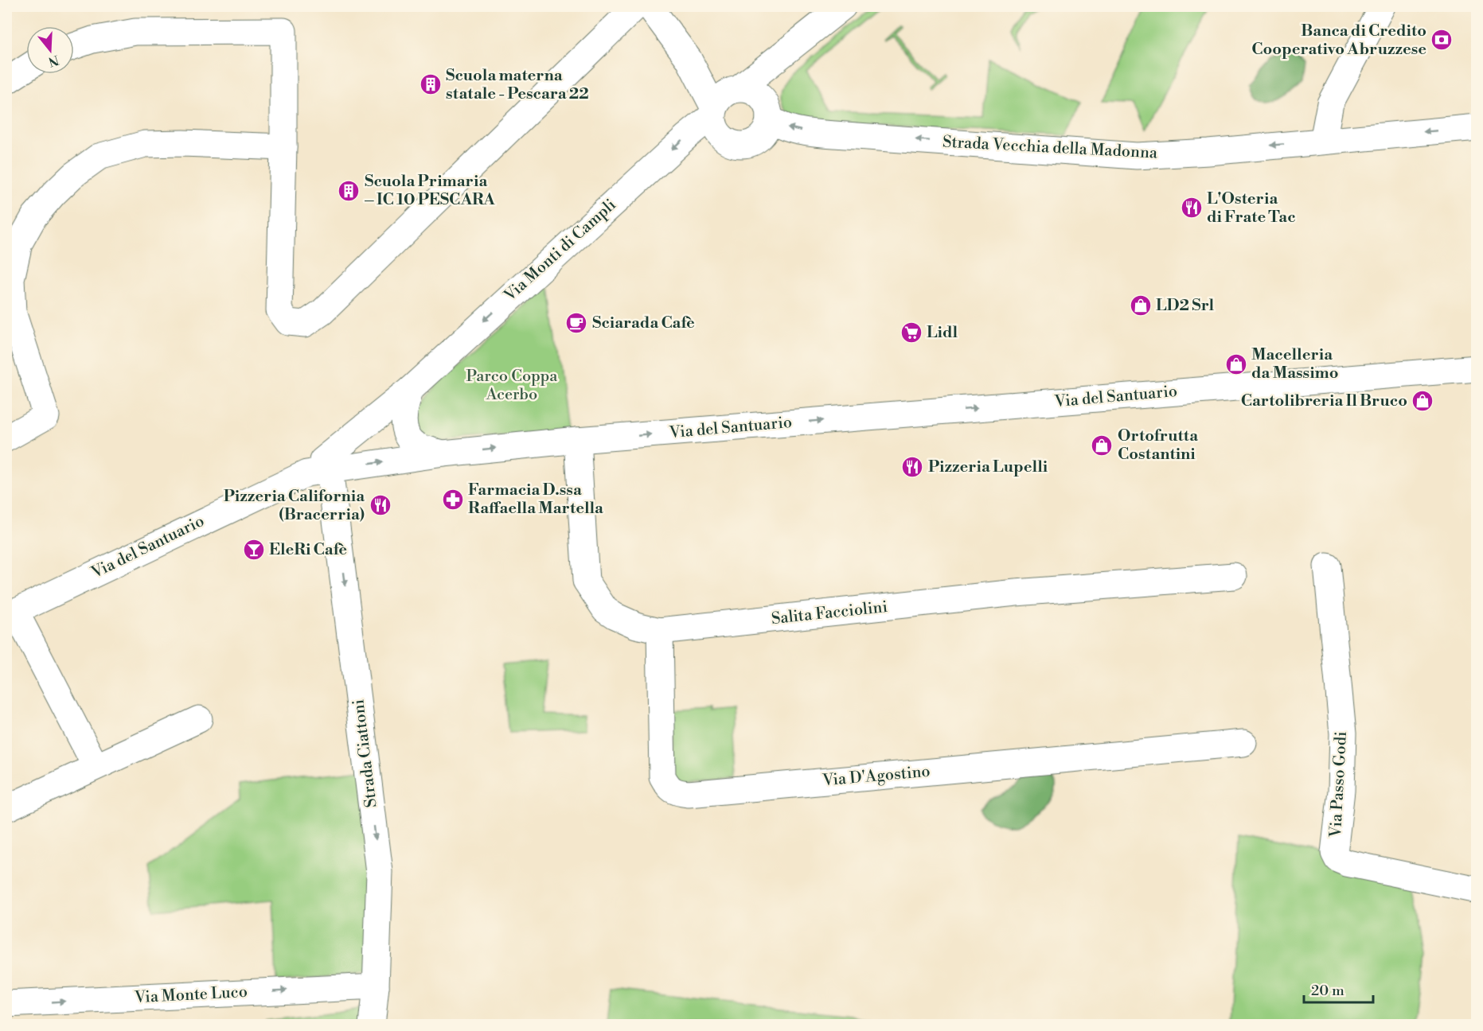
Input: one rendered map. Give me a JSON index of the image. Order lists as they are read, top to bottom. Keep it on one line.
{"streets":{"street":["Strada Vecchia della Madonna","Via Monti di Campli","Via del Santuario","Salita Facciolini","Strada Ciattoni","Via D'Agostino","Via Passo Godi","Via Monte Luco"]},"crossings":[["Strada Vecchia della Madonna","Via Monti di Campli"],["Via Monti di Campli","Via del Santuario"],["Via Monti di Campli","Strada Ciattoni"],["Via del Santuario","Salita Facciolini"],["Via del Santuario","Strada Ciattoni"],["Salita Facciolini","Via D'Agostino"],["Strada Ciattoni","Via Monte Luco"]],"one_way":["Strada Vecchia della Madonna","Via Monti di Campli","Via del Santuario","Strada Ciattoni","Via Monte Luco"],"parks":["Parco Coppa Acerbo"],"places":{"bank":["Banca di Credito Cooperativo Abruzzese"],"building":["Scuola materna statale - Pescara 22","Scuola Primaria – IC 10 PESCARA"],"restaurant":["L'Osteria di Frate Tac","Pizzeria Lupelli","Pizzeria California (Bracerria)"],"shop":["LD2 Srl","Macelleria da Massimo","Cartolibreria Il Bruco","Ortofrutta Costantini"],"cafe":["Sciarada Cafè"],"supermarket":["Lidl"],"pharmacy":["Farmacia D.ssa Raffaella Martella"],"bar":["EleRi Cafè"]},"scale_bar":"20 m","north":"bottom"}
